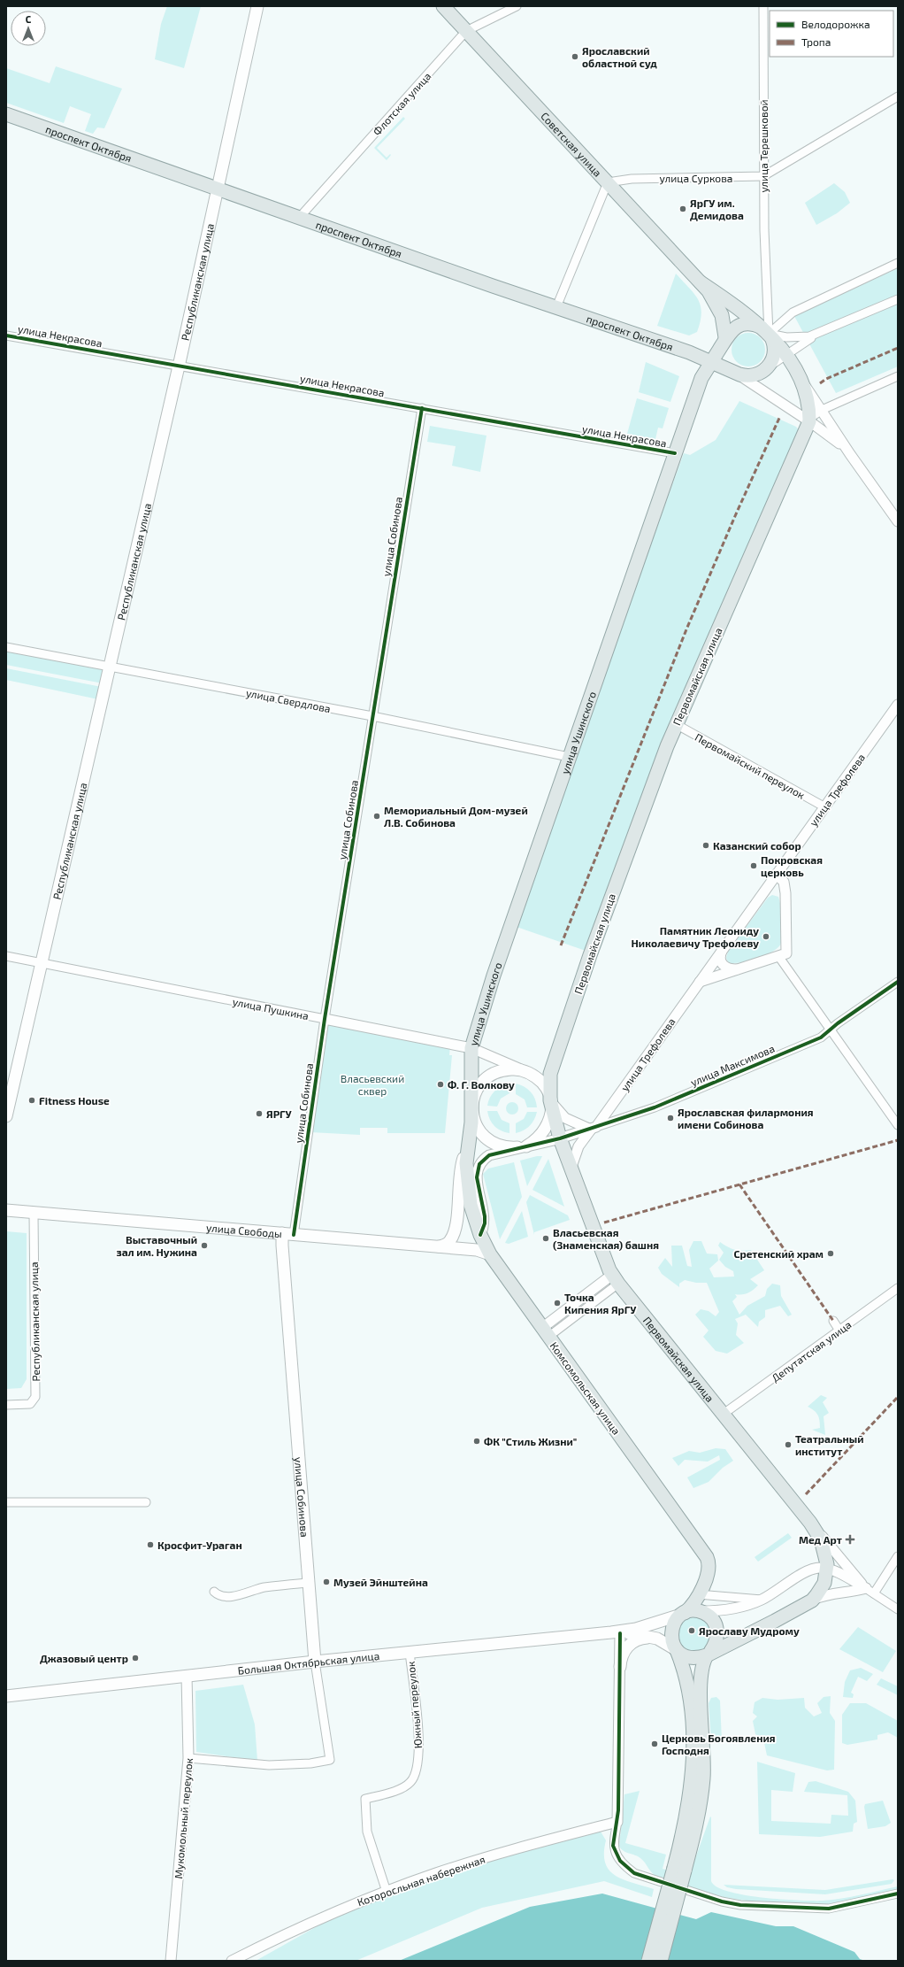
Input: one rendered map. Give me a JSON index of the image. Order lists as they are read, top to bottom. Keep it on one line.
{"streets":{"main road":["проспект Октября","Советская улица","Республиканская улица","улица Собинова","Первомайская улица","улица Ушинского","улица Свободы","Комсомольская улица","Большая Октябрьская улица"],"street":["Флотская улица","улица Терешковой","улица Суркова","улица Некрасова","улица Свердлова","Первомайский переулок","улица Трефолева","улица Пушкина","улица Максимова","Депутатская улица","Южный переулок","Мукомольный переулок","Которосльная набережная"]},"crossings":[["Флотская улица","проспект Октября"],["Флотская улица","Советская улица"],["проспект Октября","улица Терешковой"],["проспект Октября","Республиканская улица"],["проспект Октября","улица Ушинского"],["Советская улица","улица Суркова"],["улица Терешковой","улица Суркова"],["улица Терешковой","улица Ушинского"],["Республиканская улица","улица Некрасова"],["Республиканская улица","улица Свердлова"],["Республиканская улица","улица Пушкина"],["Республиканская улица","улица Свободы"],["улица Некрасова","улица Собинова"],["улица Некрасова","улица Ушинского"],["улица Собинова","улица Свердлова"],["улица Собинова","улица Пушкина"],["улица Собинова","улица Свободы"],["улица Собинова","Большая Октябрьская улица"],["улица Собинова","Мукомольный переулок"],["Первомайская улица","улица Ушинского"],["Первомайская улица","Первомайский переулок"],["Первомайская улица","улица Трефолева"],["Первомайская улица","улица Пушкина"],["Первомайская улица","улица Максимова"],["Первомайская улица","Депутатская улица"],["Первомайская улица","Комсомольская улица"],["улица Свердлова","улица Ушинского"],["улица Ушинского","улица Пушкина"],["улица Ушинского","улица Максимова"],["улица Ушинского","Комсомольская улица"],["Первомайский переулок","улица Трефолева"],["улица Трефолева","улица Максимова"],["улица Пушкина","улица Максимова"],["улица Пушкина","Комсомольская улица"],["улица Максимова","улица Свободы"],["улица Максимова","Комсомольская улица"],["улица Свободы","Комсомольская улица"],["Комсомольская улица","Большая Октябрьская улица"],["Большая Октябрьская улица","Южный переулок"],["Большая Октябрьская улица","Мукомольный переулок"],["Южный переулок","Которосльная набережная"]],"parks":["Власьевский сквер"],"places":{"other":["Ярославский областной суд","ЯрГУ им. Демидова","Мемориальный Дом-музей Л.В. Собинова","Казанский собор","Покровская церковь","Памятник Леониду Николаевичу Трефолеву","Ф. Г. Волкову","Fitness House","ЯРГУ","Ярославская филармония имени Собинова","Власьевская (Знаменская) башня","Выставочный зал им. Нужина","Сретенский храм","Точка Кипения ЯрГУ","ФК \"Стиль Жизни\"","Театральный институт","Кросфит-Ураган","Музей Эйнштейна","Ярославу Мудрому","Джазовый центр","Церковь Богоявления Господня"],"health":["Мед Арт"]},"legend":["Велодорожка","Тропа"],"north":"top"}
